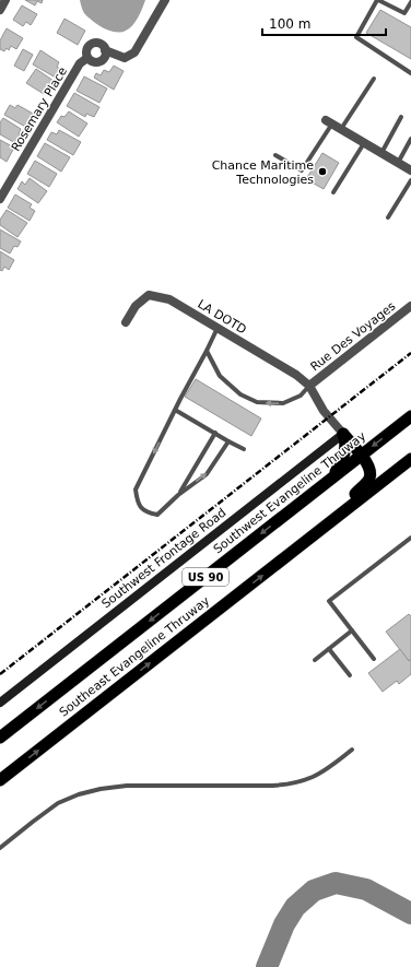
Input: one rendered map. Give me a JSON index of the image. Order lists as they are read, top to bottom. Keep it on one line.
{"streets":{"highway":["Southwest Evangeline Thruway","US 90","Southeast Evangeline Thruway"],"main road":["Southwest Frontage Road"],"street":["Rosemary Place","LA DOTD","Rue Des Voyages"]},"crossings":[["LA DOTD","Rue Des Voyages"]],"one_way":["Southwest Evangeline Thruway","Southeast Evangeline Thruway"],"places":["Chance Maritime Technologies"],"scale_bar":"100 m"}
